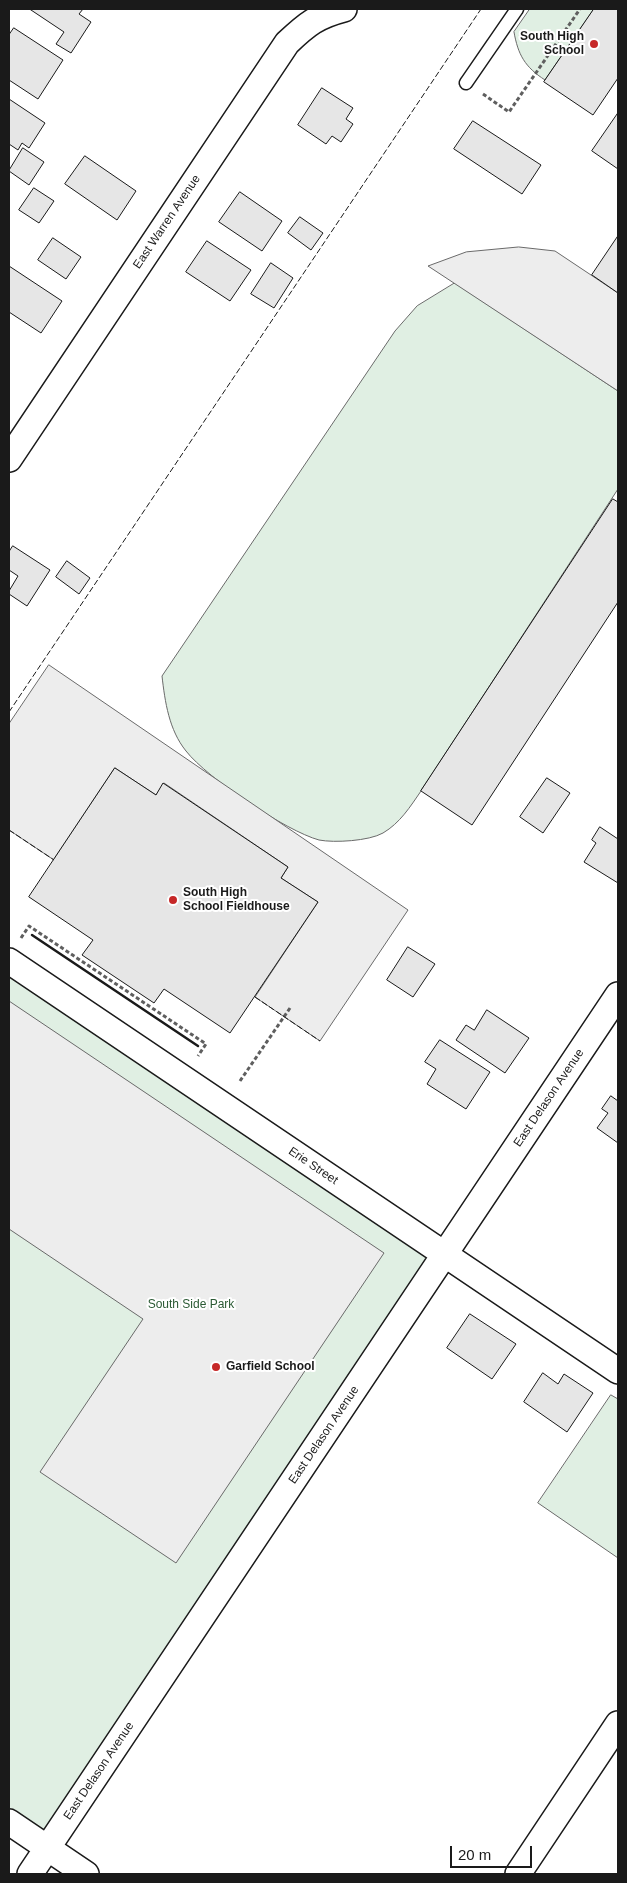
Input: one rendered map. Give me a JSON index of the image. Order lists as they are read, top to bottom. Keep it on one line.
{"streets":{"street":["East Warren Avenue","East Delason Avenue","Erie Street"]},"crossings":[["East Delason Avenue","Erie Street"]],"parks":["South Side Park"],"places":["South High School","South High School Fieldhouse","Garfield School"],"scale_bar":"20 m"}
